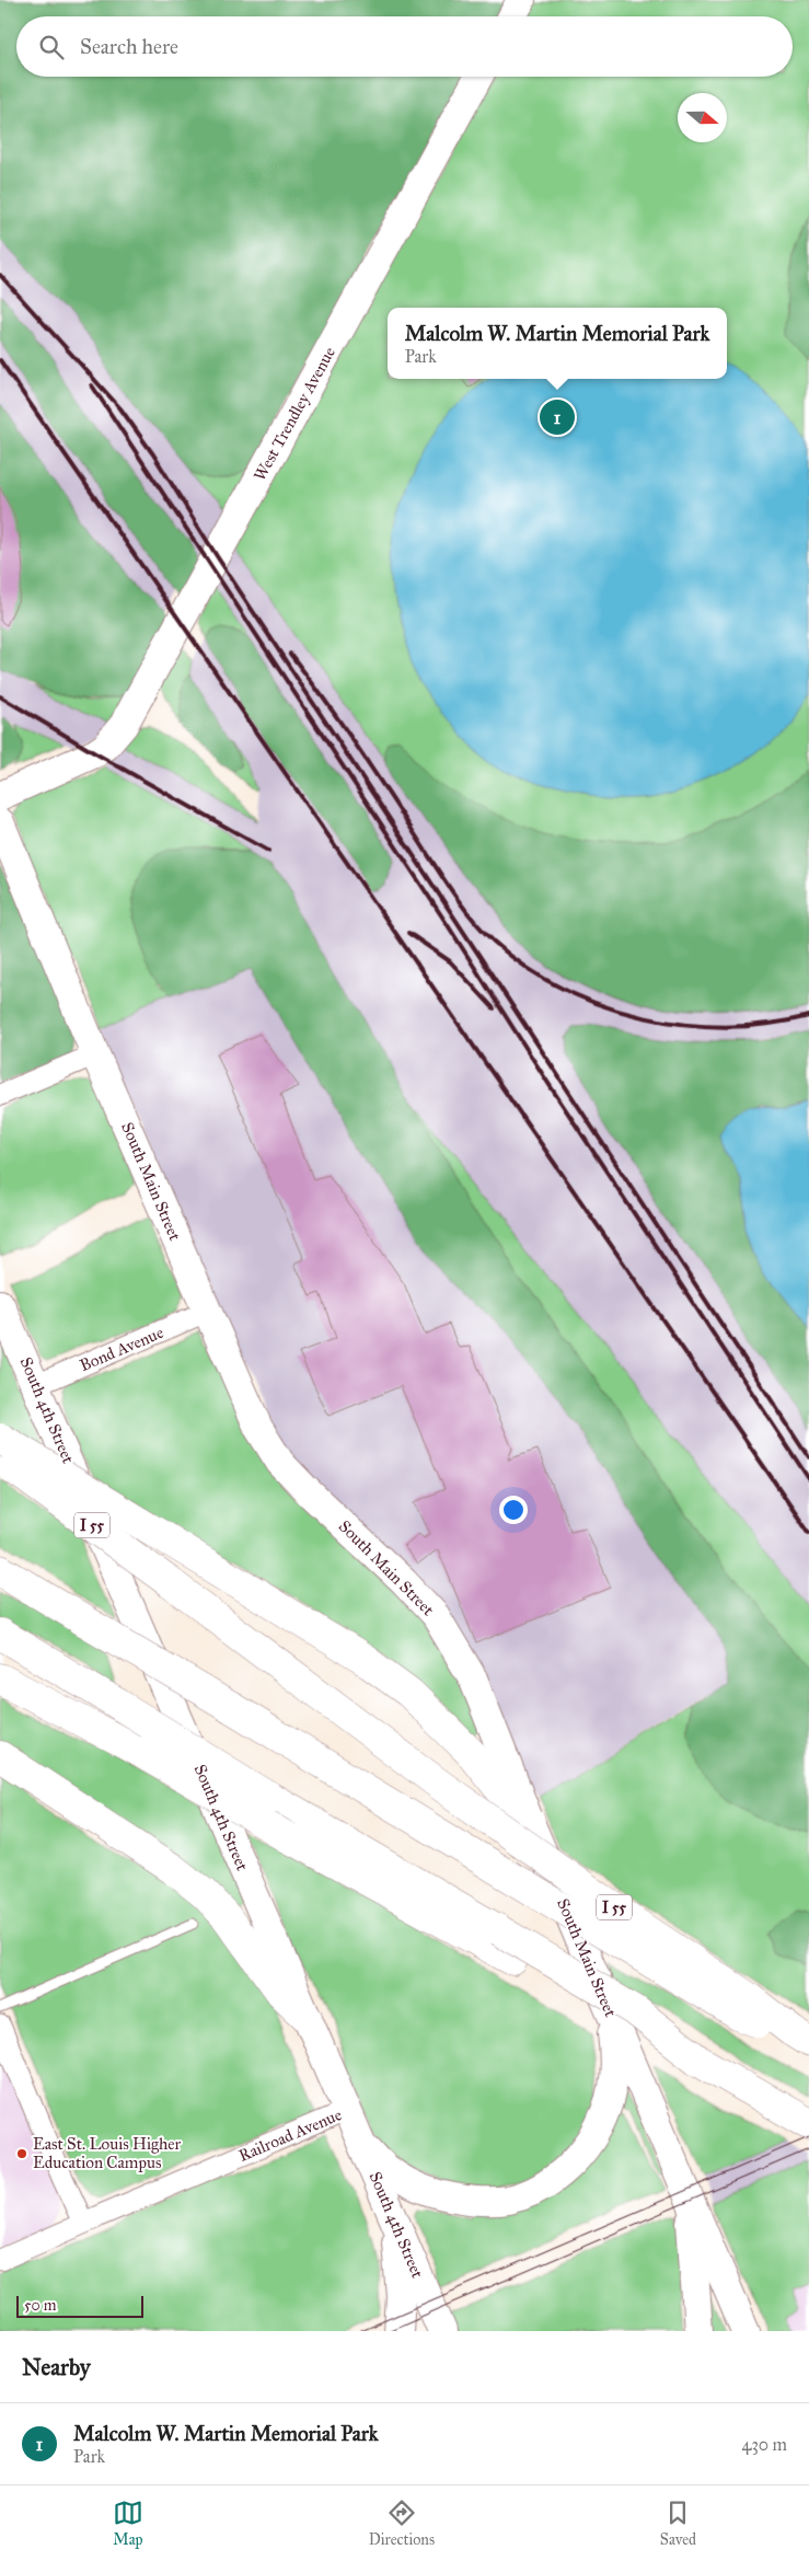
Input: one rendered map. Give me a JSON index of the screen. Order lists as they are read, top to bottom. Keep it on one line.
{"streets":{"highway":["I 55"],"street":["West Trendley Avenue","South Main Street","Bond Avenue","South 4th Street","Railroad Avenue"]},"crossings":[["South Main Street","Bond Avenue"],["Bond Avenue","South 4th Street"],["South 4th Street","Railroad Avenue"]],"places":["East St. Louis Higher Education Campus"],"scale_bar":"50 m","north":"right","page":{"search":"Search here","popup":["Malcolm W. Martin Memorial Park","Park"],"pins":"1","scale":"50 m","heading":"Nearby","list":[{"mark":"1","name":"Malcolm W. Martin Memorial Park","note":"Park","value":"430 m"}],"nav":["Map","Directions","Saved"]}}
